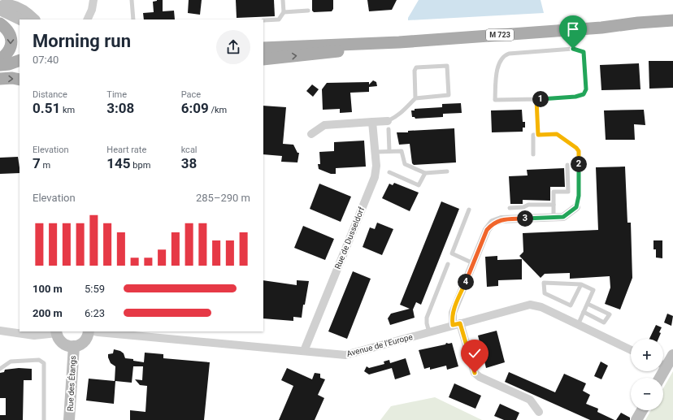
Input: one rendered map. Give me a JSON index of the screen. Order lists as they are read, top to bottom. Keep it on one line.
{"streets":{"main road":["M 723","Rue des Étangs"],"street":["Rue de Dusseldorf","Avenue de l'Europe"]},"crossings":[["Rue de Dusseldorf","Avenue de l'Europe"]],"page":{"heading":["Morning run","07:40"],"stats":[["Distance","0.51 km"],["Time","3:08"],["Pace","6:09 /km"],["Elevation","7 m"],["Heart rate","145 bpm"],["kcal","38"]],"pins":["1","2","3","4"],"chart":["Elevation","285–290 m"],"list":[{"name":"100 m","note":"5:59"},{"name":"200 m","note":"6:23"}],"map_buttons":["+","−"]}}
